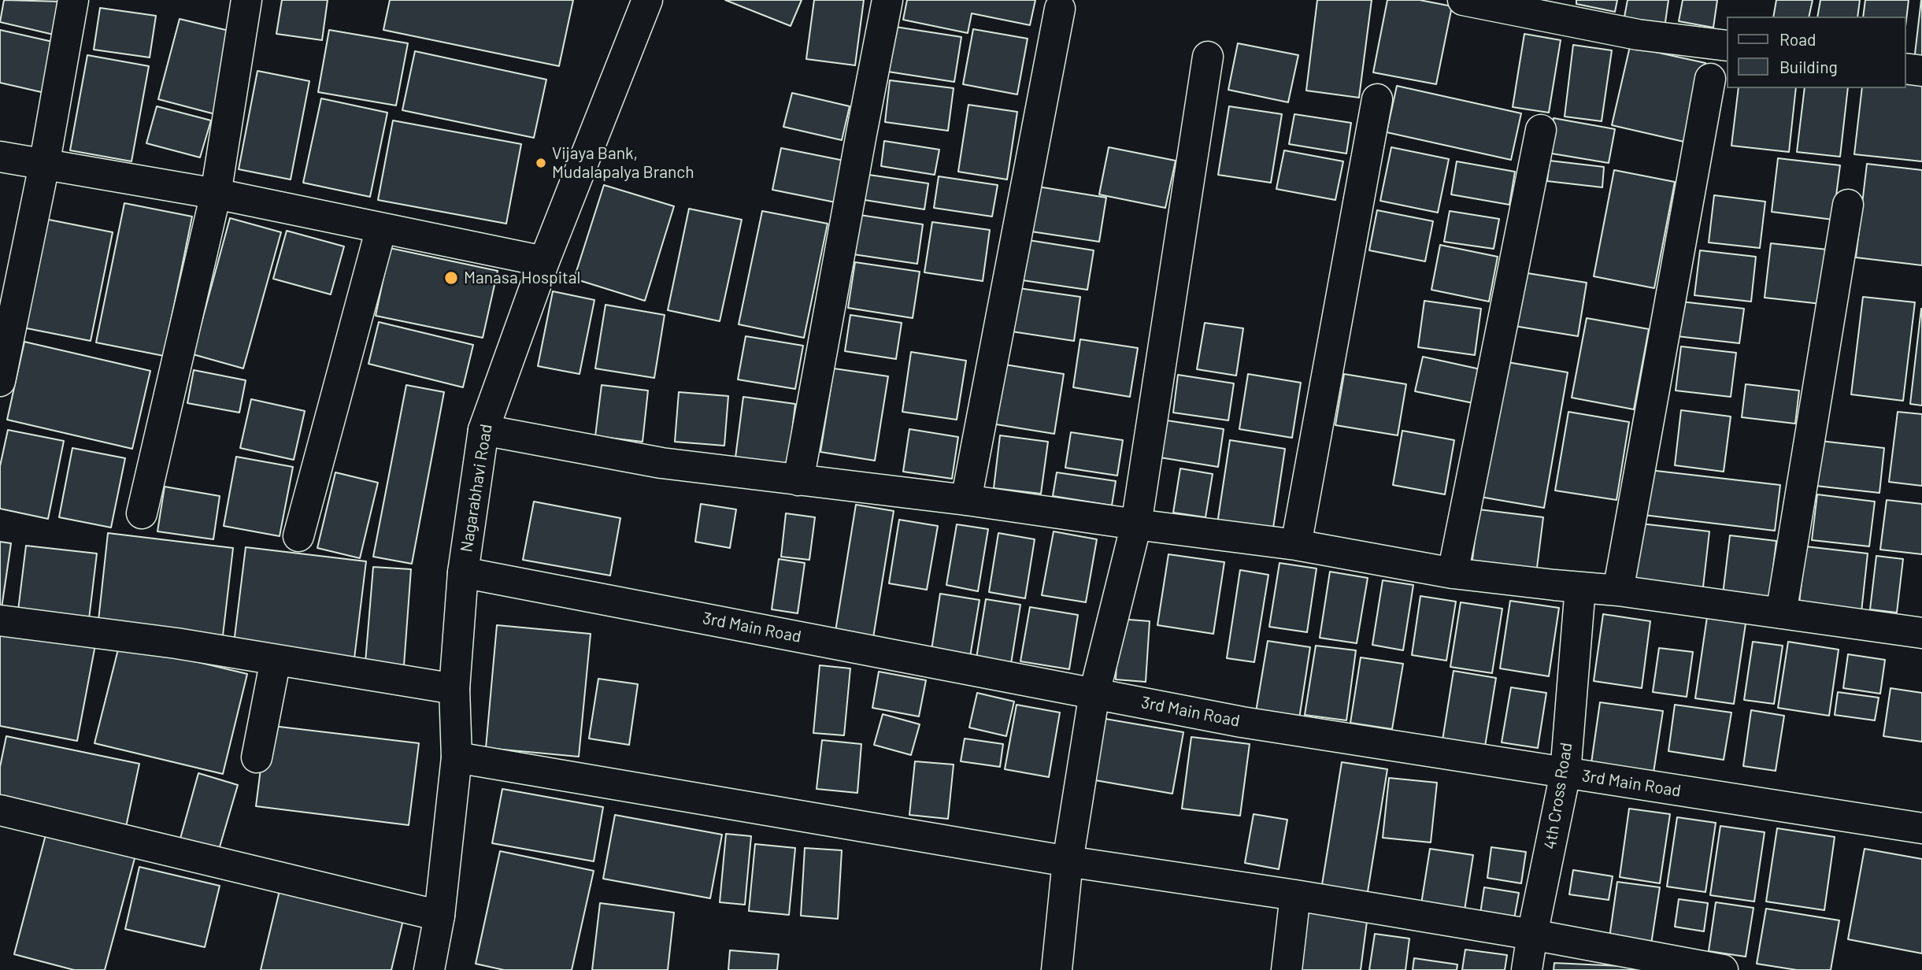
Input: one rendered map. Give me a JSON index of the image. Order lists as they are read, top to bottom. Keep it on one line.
{"streets":{"street":["Nagarabhavi Road","3rd Main Road","4th Cross Road"]},"crossings":[["Nagarabhavi Road","3rd Main Road"],["3rd Main Road","4th Cross Road"]],"places":["Vijaya Bank, Mudalapalya Branch","Manasa Hospital"],"legend":["Road","Building"]}
